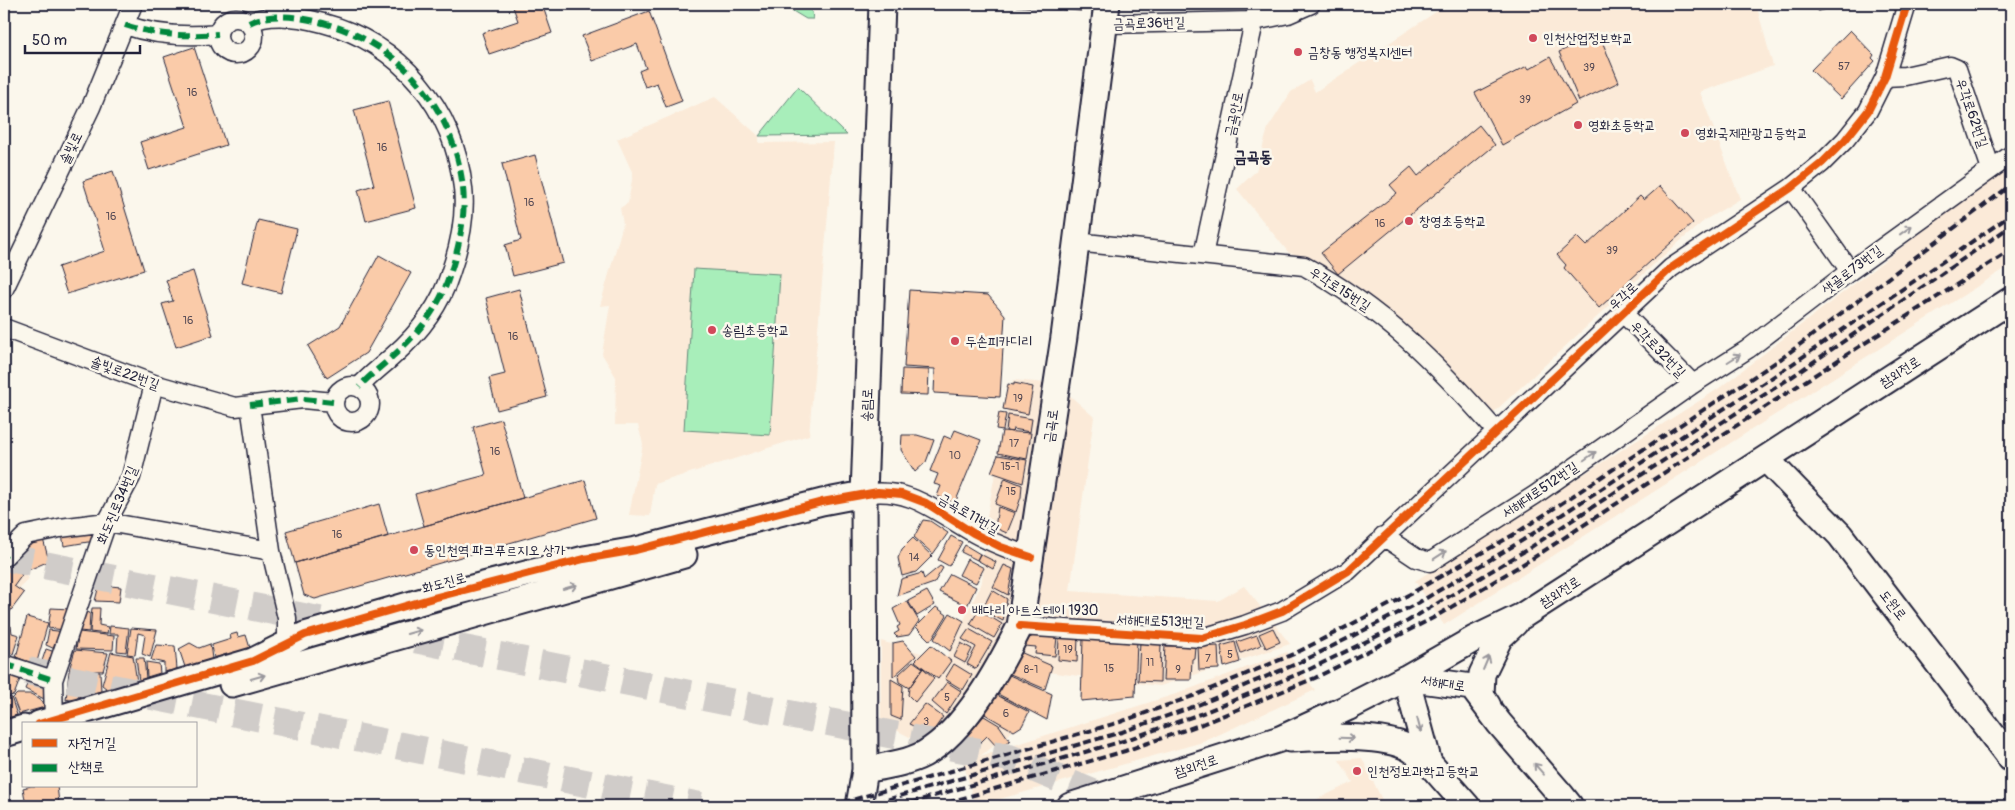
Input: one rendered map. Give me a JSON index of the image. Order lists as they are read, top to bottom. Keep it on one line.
{"streets":{"street":["금곡로36번길","우각로62번길","금곡안로","솔빛로","샛골로73번길","우각로15번길","우각로","우각로32번길","참외전로","솔빛로22번길","송림로","금곡로","서해대로512번길","화도진로34번길","금곡로11번길","화도진로","도원로","서해대로513번길","서해대로"]},"crossings":[["금곡로36번길","금곡안로"],["금곡로36번길","금곡로"],["우각로62번길","샛골로73번길"],["우각로62번길","우각로"],["금곡안로","우각로15번길"],["샛골로73번길","우각로32번길"],["샛골로73번길","서해대로512번길"],["우각로15번길","우각로"],["우각로15번길","금곡로"],["우각로","우각로32번길"],["우각로","서해대로512번길"],["우각로","서해대로513번길"],["우각로32번길","서해대로512번길"],["참외전로","도원로"],["참외전로","서해대로"],["솔빛로22번길","화도진로34번길"],["송림로","금곡로"],["송림로","금곡로11번길"],["송림로","화도진로"],["금곡로","금곡로11번길"],["금곡로","서해대로513번길"],["화도진로34번길","화도진로"],["금곡로11번길","화도진로"]],"one_way":["샛골로73번길","서해대로512번길"],"districts":["금곡동"],"places":["인천산업정보학교","금창동 행정복지센터","영화초등학교","영화국제관광고등학교","창영초등학교","송림초등학교","두손피카디리","동인천역 파크푸르지오 상가","배다리 아트스테이 1930","인천정보과학고등학교"],"house_numbers":["57","39","16","39","16","16","16","16","39","16","16","19","17","16","10","15-1","15","16","14","19","5","7","11","15","8-1","9","5","6","3"],"legend":["자전거길","산책로"],"scale_bar":"50 m"}
